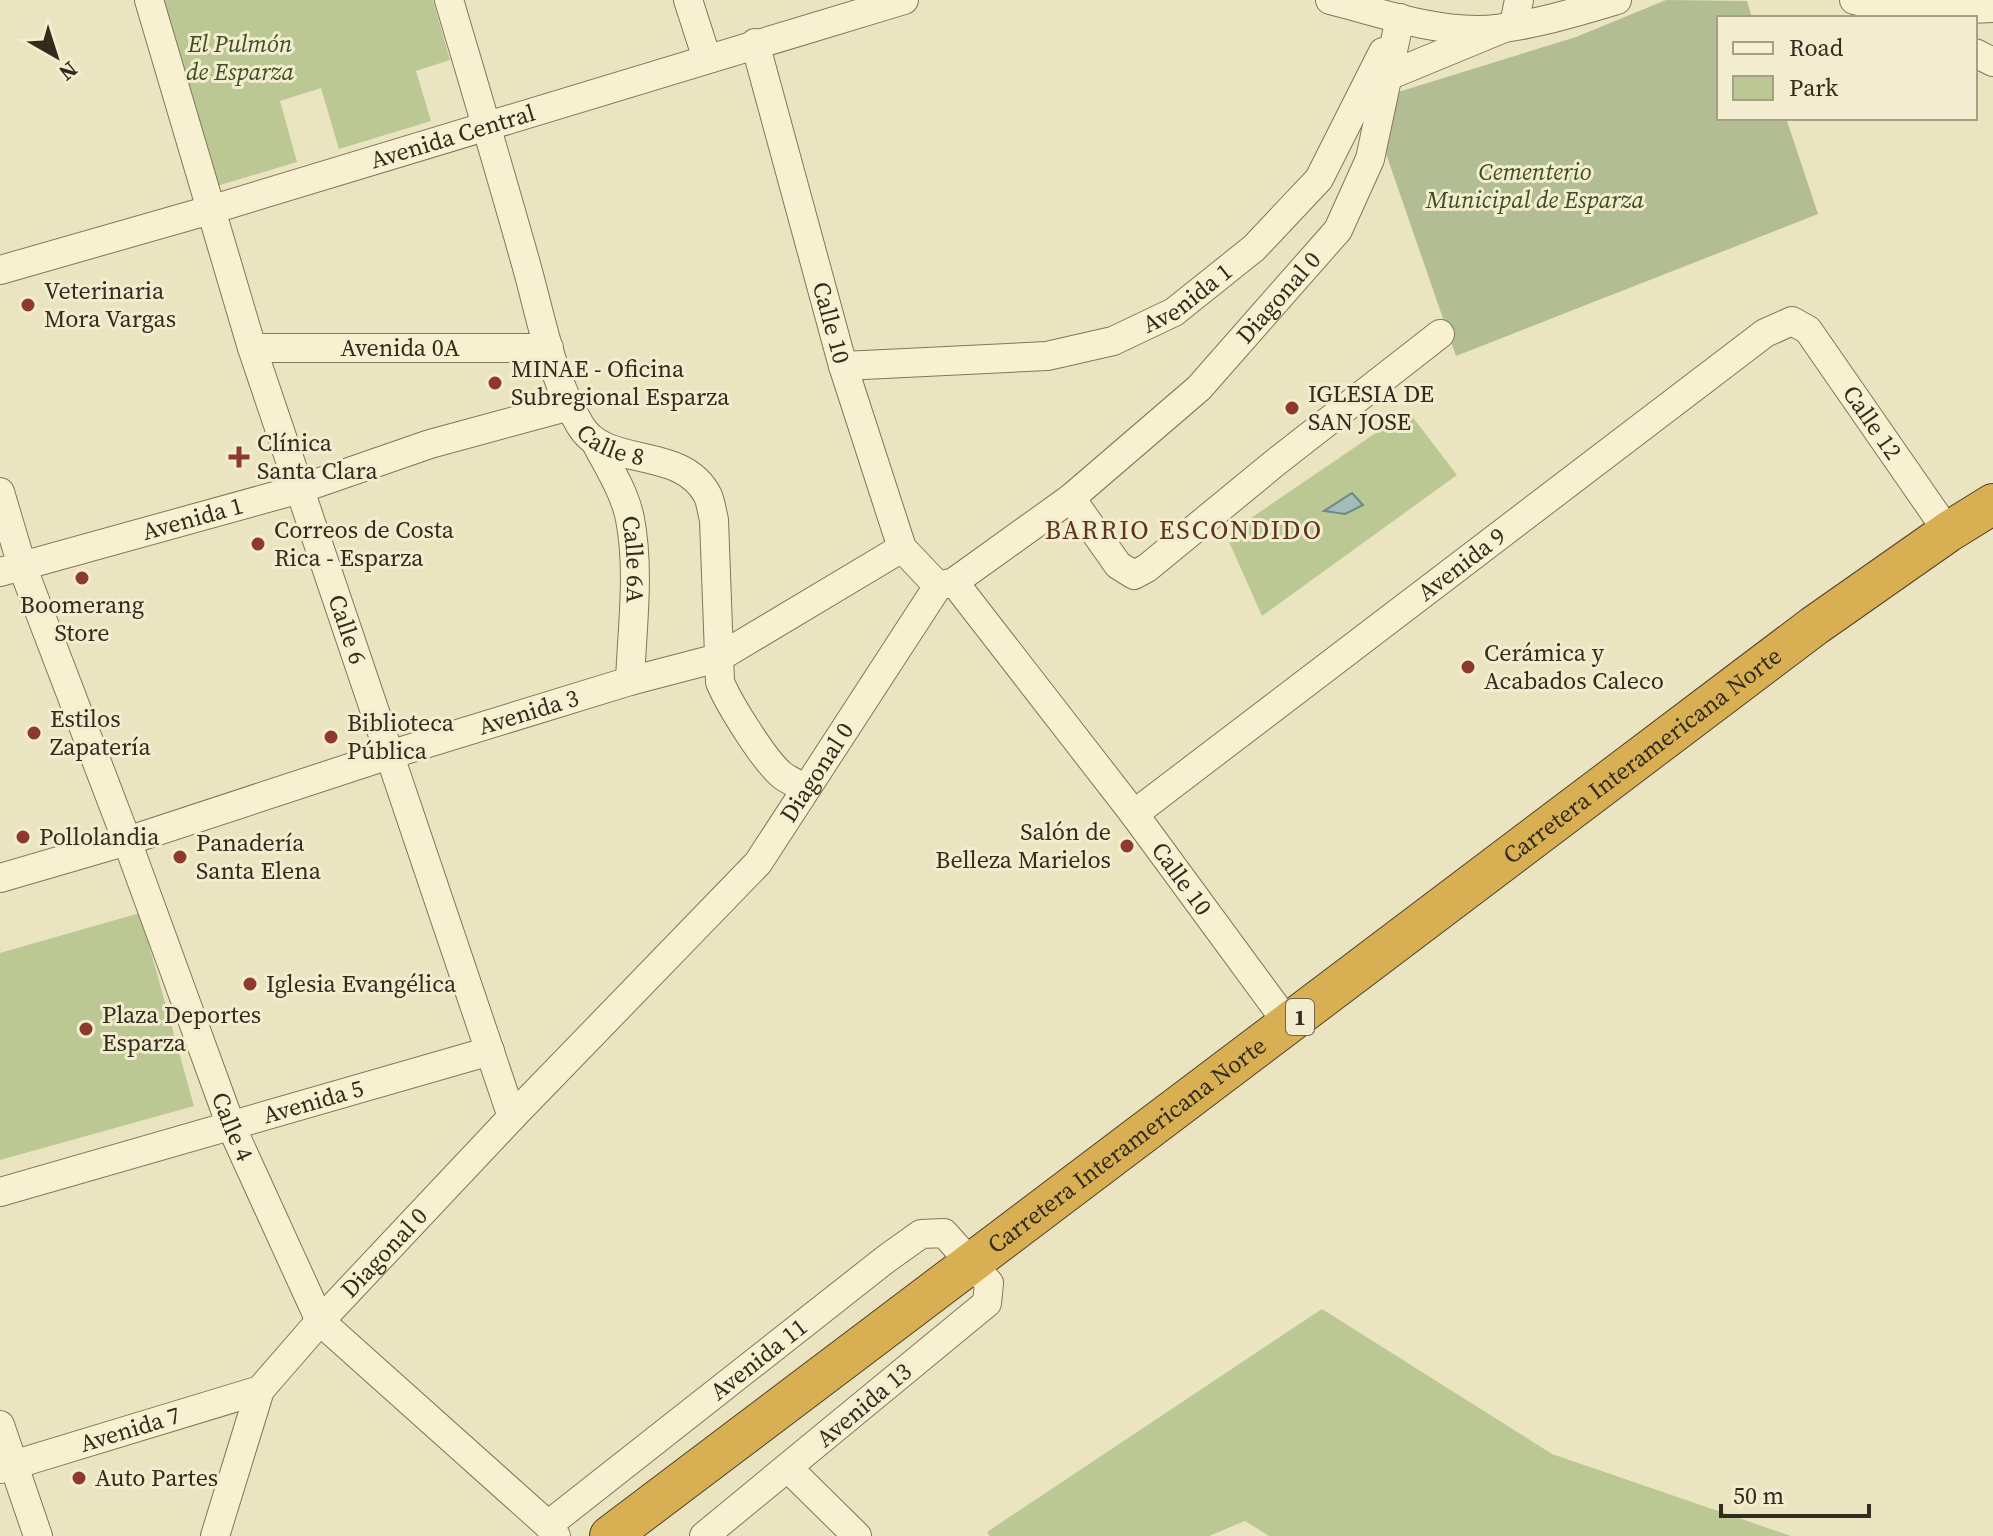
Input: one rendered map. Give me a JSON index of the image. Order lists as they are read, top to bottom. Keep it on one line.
{"streets":{"highway":["Carretera Interamericana Norte","1"],"street":["Avenida Central","Avenida 1","Diagonal 0","Calle 10","Avenida 0A","Calle 12","Calle 8","Calle 6A","Avenida 9","Calle 6","Avenida 3","Avenida 5","Calle 4","Avenida 11","Avenida 13","Avenida 7"]},"crossings":[["Avenida Central","Calle 10"],["Avenida Central","Calle 8"],["Avenida Central","Calle 6"],["Avenida 1","Diagonal 0"],["Avenida 1","Calle 10"],["Avenida 1","Calle 8"],["Avenida 1","Calle 6"],["Avenida 1","Calle 4"],["Diagonal 0","Calle 10"],["Diagonal 0","Calle 8"],["Diagonal 0","Calle 6"],["Diagonal 0","Calle 4"],["Diagonal 0","Avenida 7"],["Calle 10","Avenida 9"],["Calle 10","Avenida 3"],["Calle 10","Carretera Interamericana Norte"],["Avenida 0A","Calle 8"],["Avenida 0A","Calle 6"],["Calle 12","Avenida 9"],["Calle 12","Carretera Interamericana Norte"],["Calle 8","Calle 6A"],["Calle 8","Avenida 3"],["Calle 6A","Avenida 3"],["Calle 6","Avenida 3"],["Calle 6","Avenida 5"],["Avenida 3","Calle 4"],["Carretera Interamericana Norte","Avenida 11"],["Carretera Interamericana Norte","Avenida 13"],["Avenida 5","Calle 4"],["Calle 4","Avenida 11"],["Avenida 11","Avenida 13"]],"districts":["BARRIO ESCONDIDO"],"parks":["El Pulmón de Esparza","Cementerio Municipal de Esparza"],"places":{"other":["Veterinaria Mora Vargas","MINAE - Oficina Subregional Esparza","IGLESIA DE SAN JOSE","Correos de Costa Rica - Esparza","Boomerang Store","Cerámica y Acabados Caleco","Estilos Zapatería","Biblioteca Pública","Pollolandia","Salón de Belleza Marielos","Panadería Santa Elena","Iglesia Evangélica","Plaza Deportes Esparza","Auto Partes"],"health":["Clínica Santa Clara"]},"legend":["Road","Park"],"scale_bar":"50 m","north":"bottom right"}
